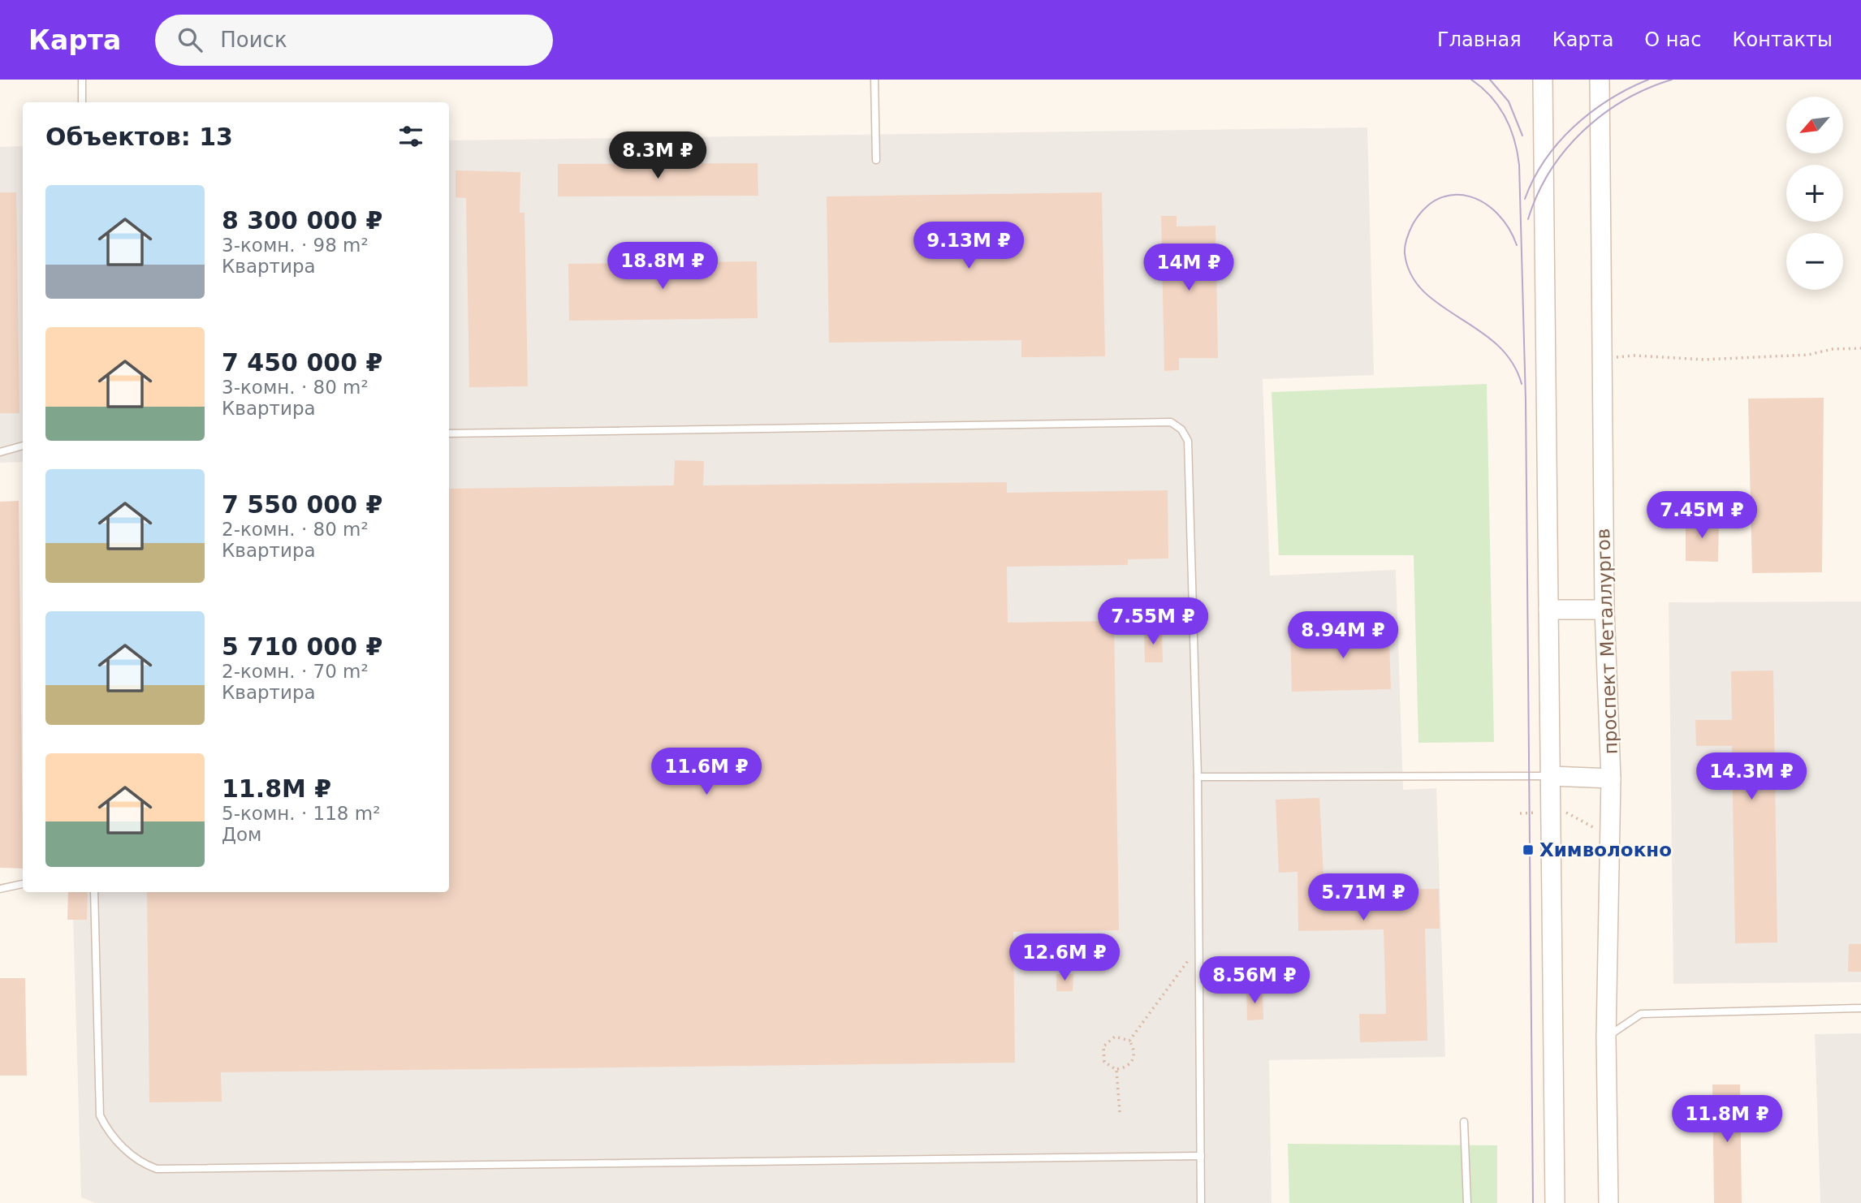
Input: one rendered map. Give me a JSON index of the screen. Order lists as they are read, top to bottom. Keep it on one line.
{"streets":{"street":["проспект Металлургов"]},"places":{"transit":["Химволокно"]},"north":"bottom left","page":{"header":"Карта","search":"Поиск","nav":["Главная","Карта","О нас","Контакты"],"map_buttons":["+","−"],"heading":"Объектов: 13","price":["8.3M ₽","9.13M ₽","18.8M ₽","14M ₽","7.45M ₽","7.55M ₽","8.94M ₽","11.6M ₽","14.3M ₽","5.71M ₽","12.6M ₽","8.56M ₽","11.8M ₽"],"list":[{"name":"8 300 000 ₽","note":"3-комн. · 98 m² · Квартира"},{"name":"7 450 000 ₽","note":"3-комн. · 80 m² · Квартира"},{"name":"7 550 000 ₽","note":"2-комн. · 80 m² · Квартира"},{"name":"5 710 000 ₽","note":"2-комн. · 70 m² · Квартира"},{"name":"11.8M ₽","note":"5-комн. · 118 m² · Дом"}]}}
